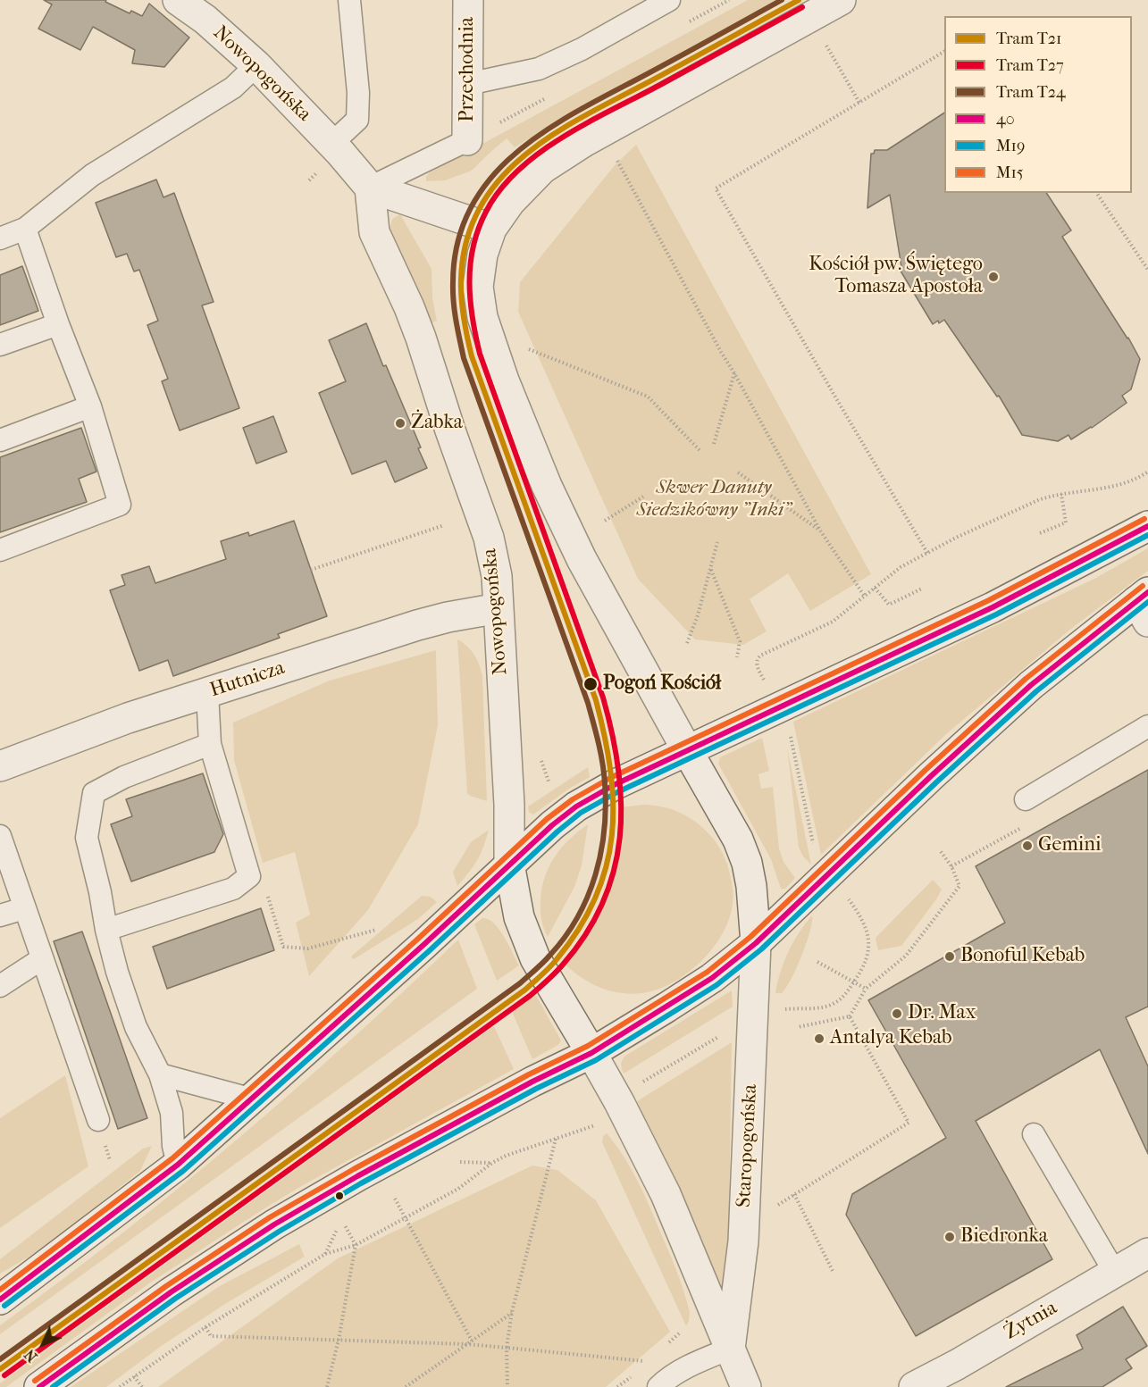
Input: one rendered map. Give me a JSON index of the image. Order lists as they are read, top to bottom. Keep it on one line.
{"streets":{"street":["Przechodnia","Nowopogońska","Hutnicza","Staropogońska","Żytnia"]},"crossings":[["Nowopogońska","Hutnicza"],["Nowopogońska","Staropogońska"]],"parks":["Skwer Danuty Siedzikówny \"Inki\""],"places":["Kościół pw. Świętego Tomasza Apostoła","Żabka","Pogoń Kościół","Gemini","Bonoful Kebab","Dr. Max","Antalya Kebab","Biedronka"],"lines":["tram line T21","tram line T24","tram line T27","transit line M15","transit line 40","transit line M19"],"legend":["Tram T21","Tram T27","Tram T24","40","M19","M15"],"north":"bottom left"}
